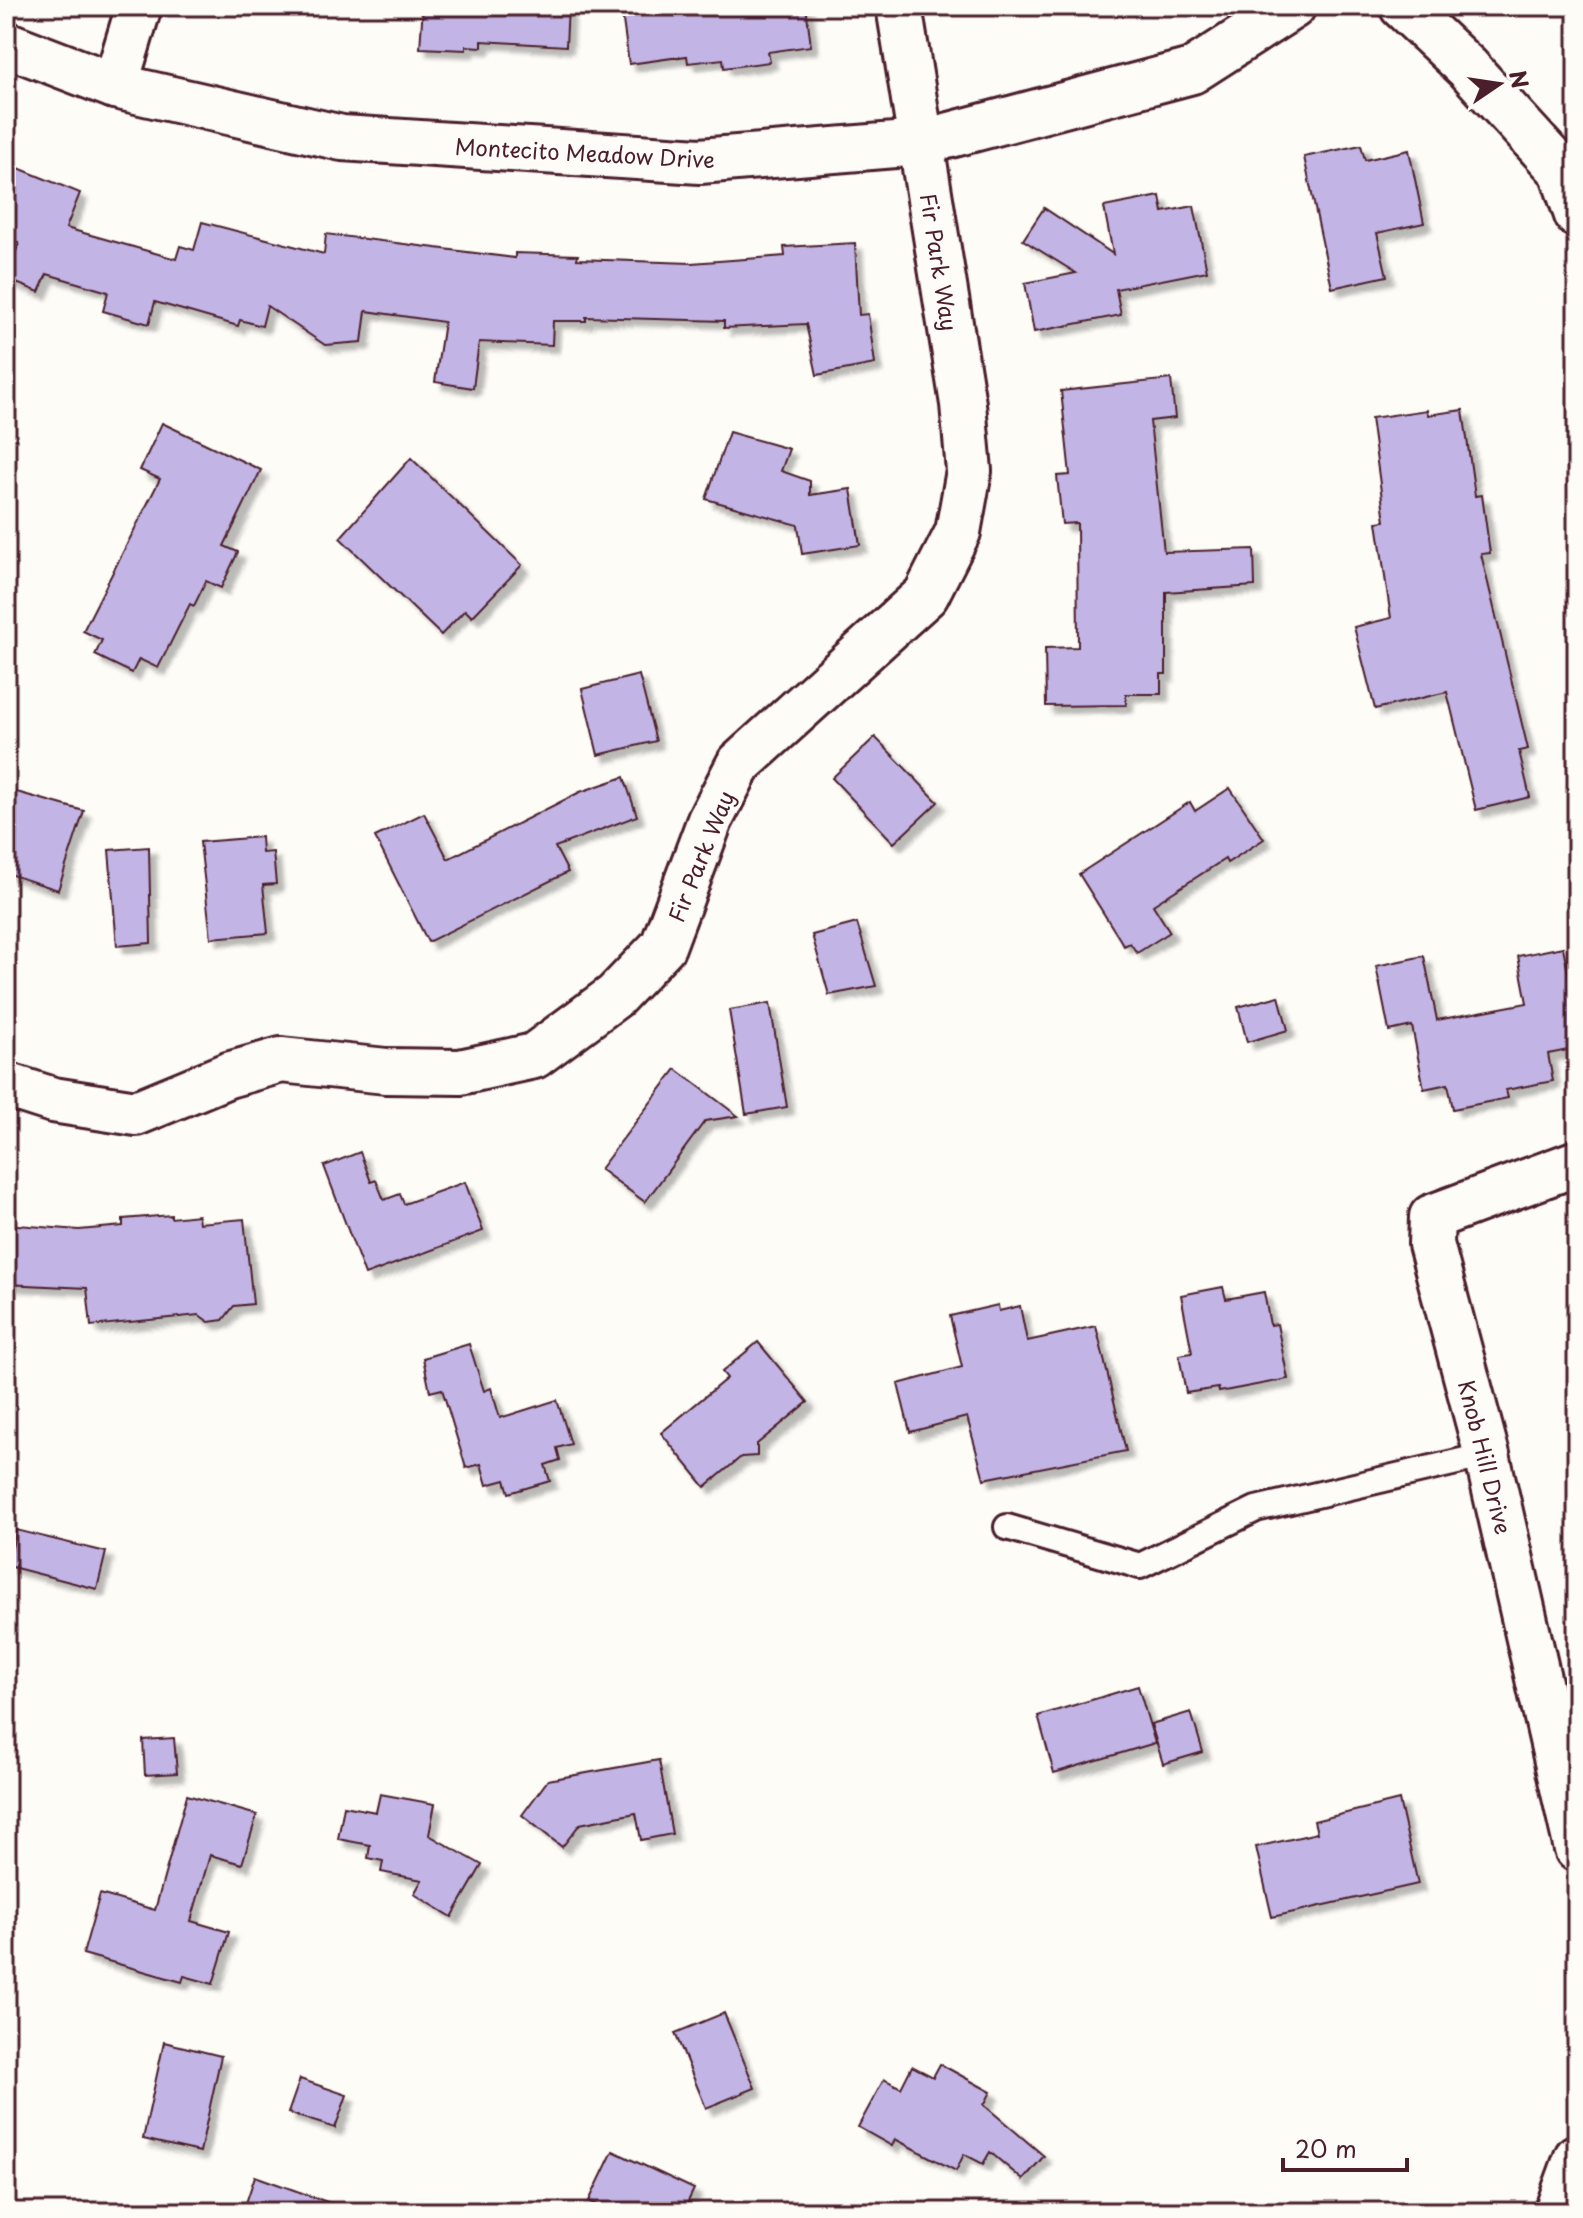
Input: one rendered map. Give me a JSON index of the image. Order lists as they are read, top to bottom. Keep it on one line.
{"streets":{"street":["Montecito Meadow Drive","Fir Park Way","Knob Hill Drive"]},"crossings":[["Montecito Meadow Drive","Fir Park Way"]],"scale_bar":"20 m","north":"right"}
